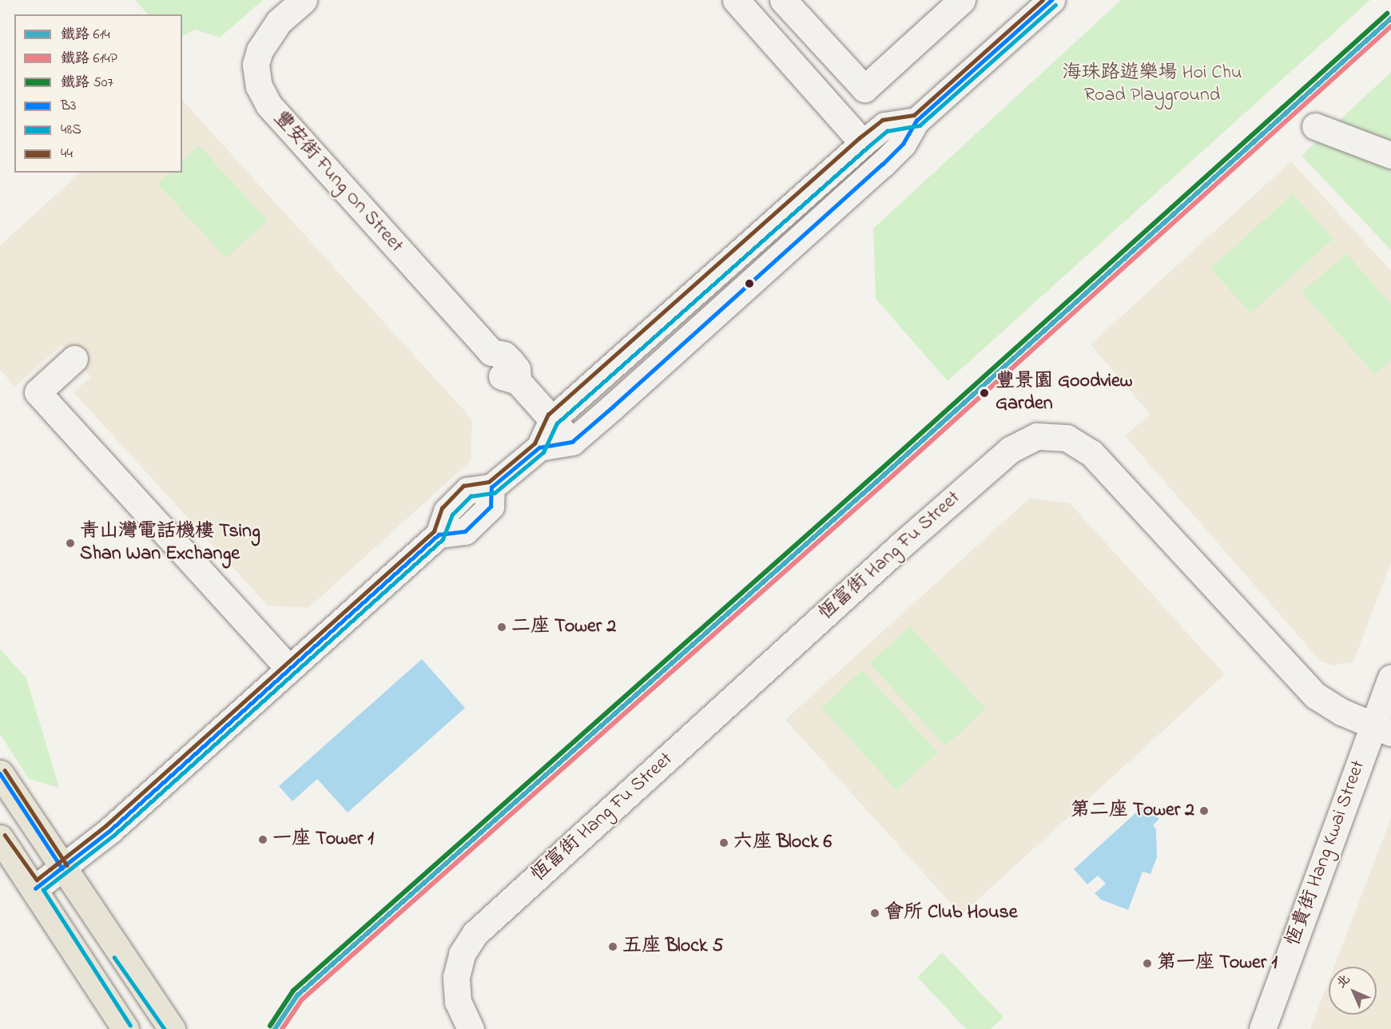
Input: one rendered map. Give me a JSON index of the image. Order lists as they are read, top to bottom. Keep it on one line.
{"streets":{"street":["豐安街 Fung On Street","恆富街 Hang Fu Street","恆貴街 Hang Kwai Street"]},"crossings":[["恆富街 Hang Fu Street","恆貴街 Hang Kwai Street"]],"parks":["海珠路遊樂場 Hoi Chu Road Playground"],"places":["豐景園 Goodview Garden","青山灣電話機樓 Tsing Shan Wan Exchange","二座 Tower 2","第二座 Tower 2","一座 Tower 1","六座 Block 6","會所 Club House","五座 Block 5","第一座 Tower 1"],"lines":["transit line B3","transit line 44","transit line 48S","rail line 507","rail line 614","rail line 614P"],"legend":["鐵路 614","鐵路 614P","鐵路 507","B3","48S","44"],"north":"top left"}
